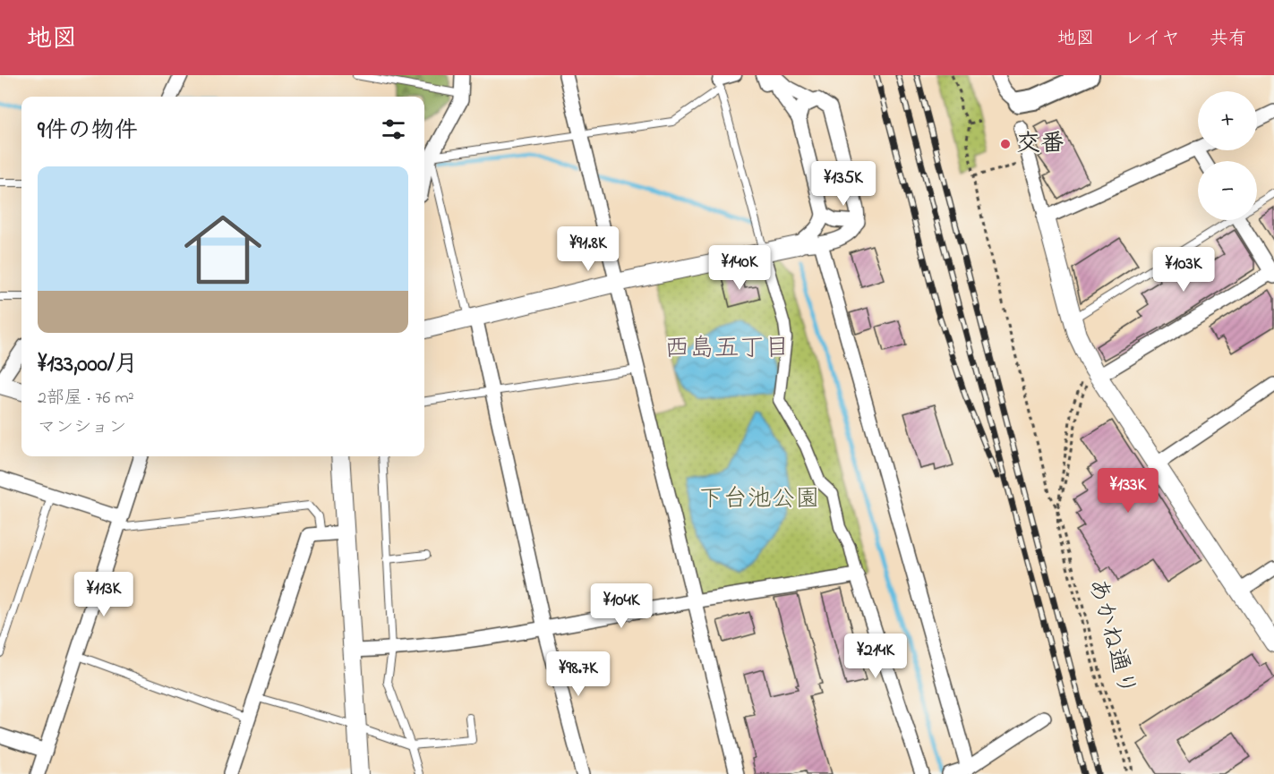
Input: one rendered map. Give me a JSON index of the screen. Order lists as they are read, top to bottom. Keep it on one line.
{"streets":{"path":["あかね通り"]},"districts":["西島五丁目"],"parks":["下台池公園"],"places":["交番"],"page":{"header":"地図","nav":["地図","レイヤ","共有"],"map_buttons":["+","−"],"heading":"9件の物件","price":["¥135K","¥91.8K","¥140K","¥103K","¥133K","¥113K","¥104K","¥214K","¥98.7K"],"list":[{"name":"¥133,000/月","note":"2部屋 · 76 m² · マンション"}]}}
